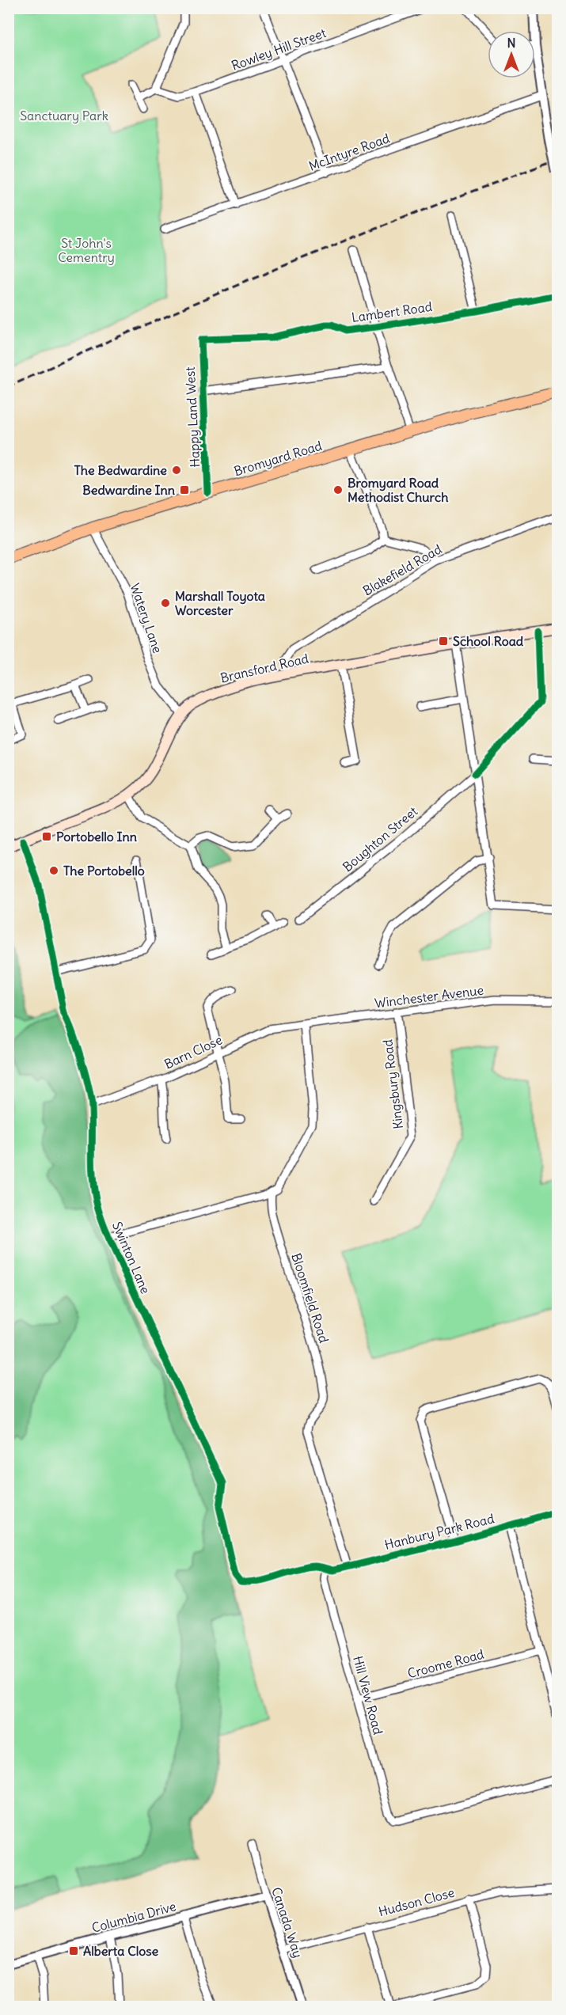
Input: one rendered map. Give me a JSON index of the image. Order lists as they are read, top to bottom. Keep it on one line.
{"streets":{"main road":["Bromyard Road","Bransford Road"],"street":["Rowley Hill Street","McIntyre Road","Lambert Road","Happy Land West","Blakefield Road","Watery Lane","Boughton Street","Winchester Avenue","Barn Close","Kingsbury Road","Swinton Lane","Bloomfield Road","Hanbury Park Road","Croome Road","Hill View Road","Hudson Close","Columbia Drive","Canada Way"]},"crossings":[["Lambert Road","Happy Land West"],["Happy Land West","Bromyard Road"],["Bromyard Road","Watery Lane"],["Blakefield Road","Bransford Road"],["Watery Lane","Bransford Road"],["Winchester Avenue","Barn Close"],["Winchester Avenue","Kingsbury Road"],["Barn Close","Swinton Lane"],["Swinton Lane","Hanbury Park Road"],["Swinton Lane","Hill View Road"],["Bloomfield Road","Hanbury Park Road"],["Hanbury Park Road","Hill View Road"],["Croome Road","Hill View Road"],["Hudson Close","Canada Way"],["Columbia Drive","Canada Way"]],"parks":["Sanctuary Park","St John's Cementry"],"places":{"other":["The Bedwardine","Bromyard Road Methodist Church","Marshall Toyota Worcester","The Portobello"],"transit":["Bedwardine Inn","School Road","Portobello Inn","Alberta Close"]},"north":"top"}
